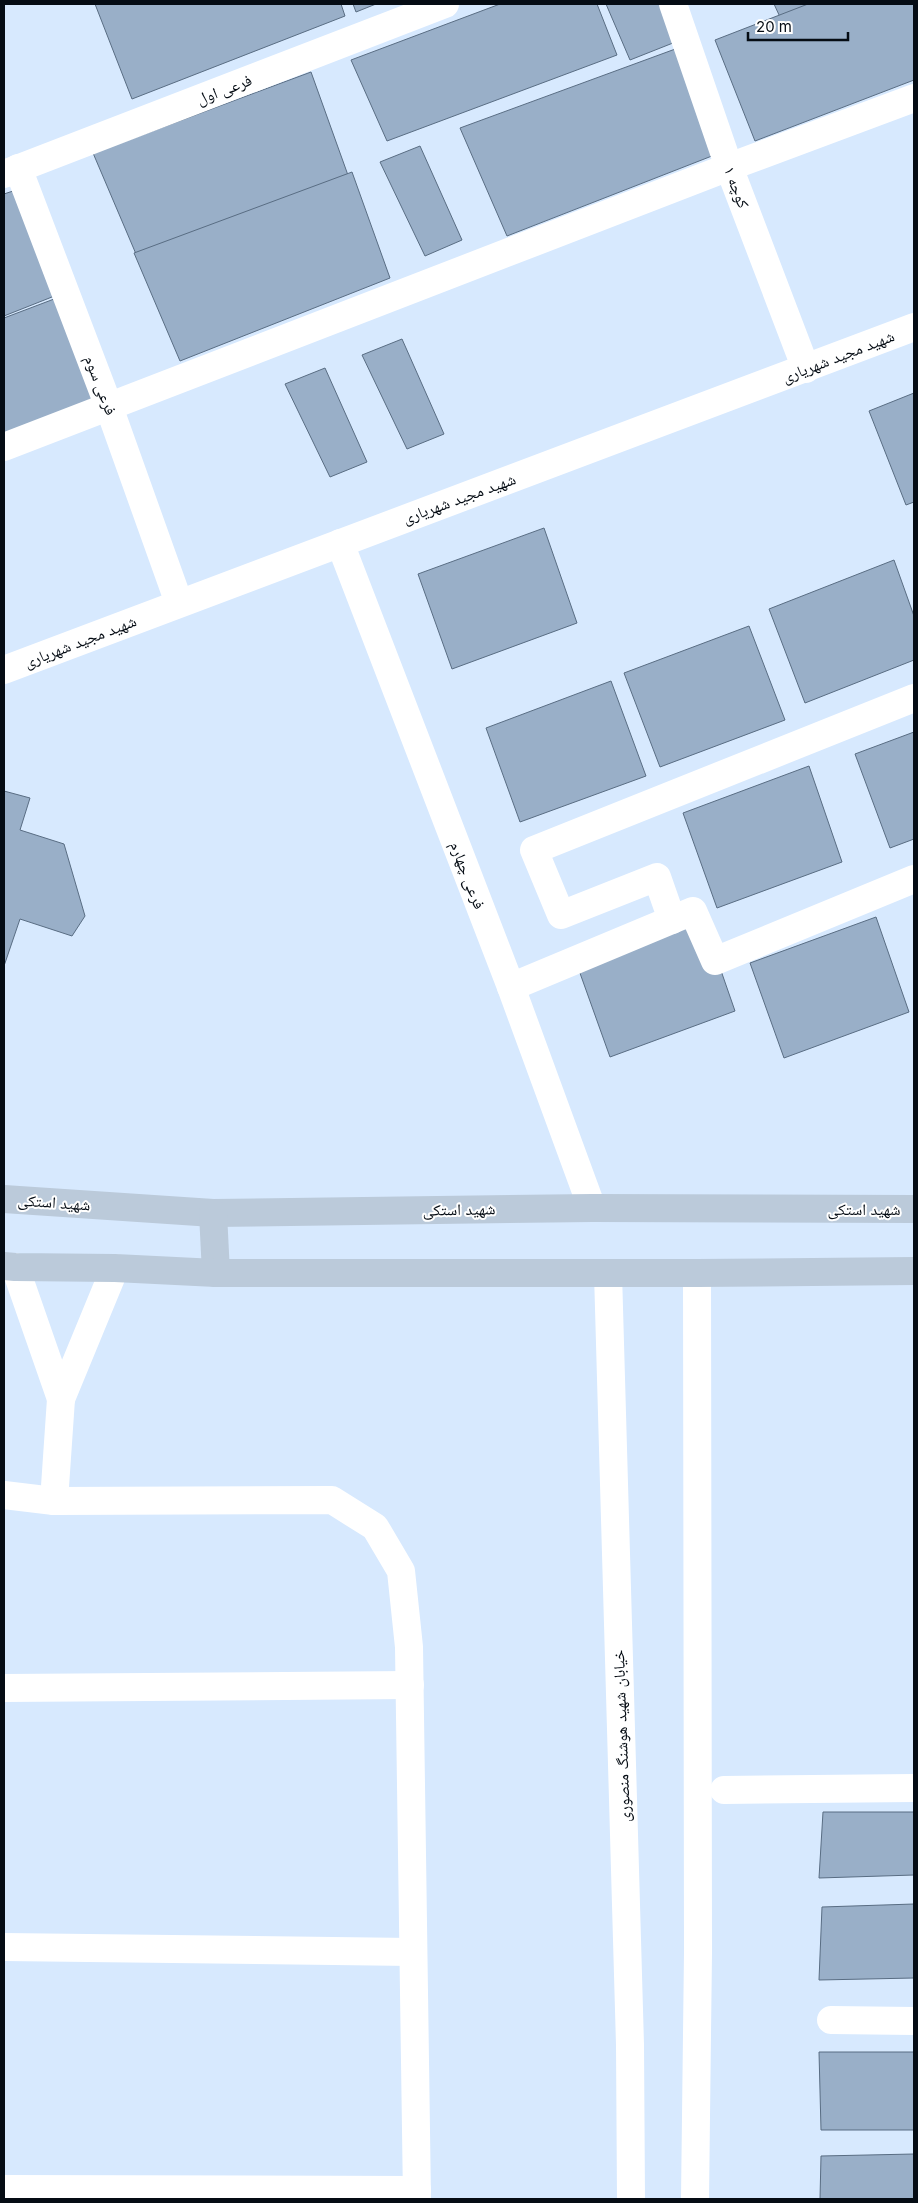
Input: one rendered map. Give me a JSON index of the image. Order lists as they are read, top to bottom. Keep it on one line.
{"streets":{"main road":["شهید استکی"],"street":["فرعی اول","کوچه ۱","شهید مجید شهریاری","فرعی سوم","فرعی چهارم","خیابان شهید هوشنگ منصوری"]},"crossings":[["فرعی اول","فرعی سوم"],["کوچه ۱","شهید مجید شهریاری"],["شهید مجید شهریاری","فرعی سوم"],["شهید مجید شهریاری","فرعی چهارم"],["فرعی چهارم","شهید استکی"]],"scale_bar":"20 m"}
